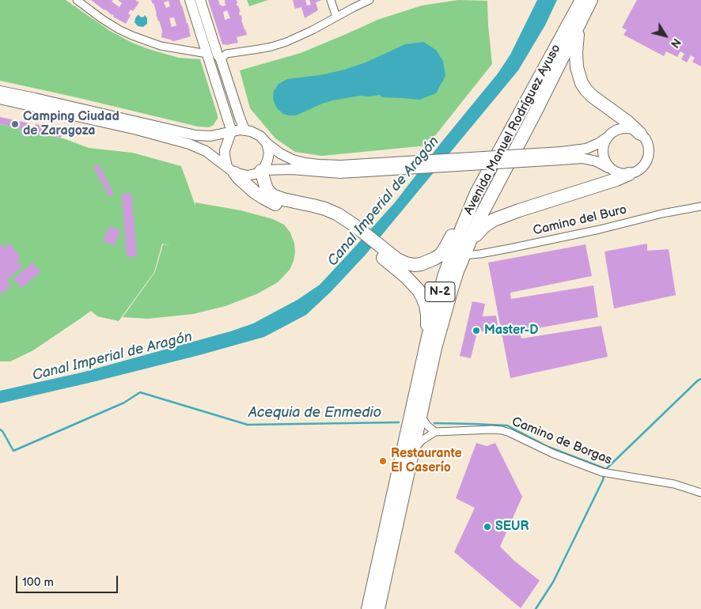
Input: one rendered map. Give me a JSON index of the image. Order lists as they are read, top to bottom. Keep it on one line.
{"streets":{"highway":["Avenida Manuel Rodríguez Ayuso","N-2"],"street":["Camino del Buro","Camino de Borgas"]},"crossings":[["Avenida Manuel Rodríguez Ayuso","Camino del Buro"]],"water":["Canal Imperial de Aragón","Acequia de Enmedio"],"places":["Camping Ciudad de Zaragoza","Master-D","Restaurante El Caserío","SEUR"],"scale_bar":"100 m","north":"bottom right"}
